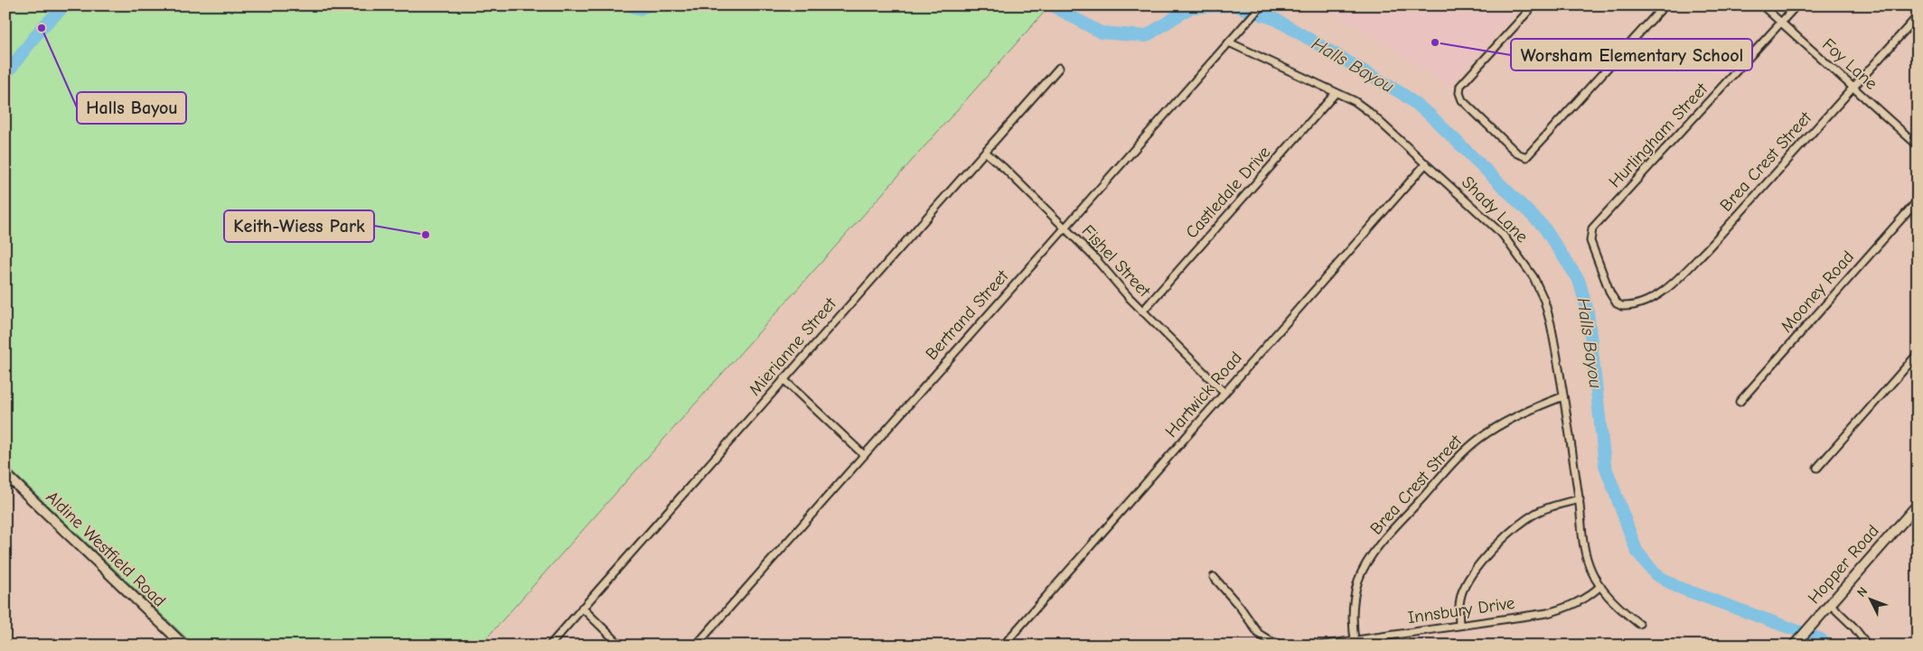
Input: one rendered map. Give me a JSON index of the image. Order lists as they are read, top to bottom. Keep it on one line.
{"streets":{"main road":["Aldine Westfield Road","Hopper Road"],"street":["Foy Lane","Hurlingham Street","Brea Crest Street","Castledale Drive","Shady Lane","Fishel Street","Mooney Road","Bertrand Street","Mierianne Street","Hartwick Road","Innsbury Drive"]},"crossings":[["Foy Lane","Hurlingham Street"],["Foy Lane","Brea Crest Street"],["Hurlingham Street","Brea Crest Street"],["Brea Crest Street","Shady Lane"],["Brea Crest Street","Innsbury Drive"],["Castledale Drive","Shady Lane"],["Castledale Drive","Fishel Street"],["Shady Lane","Bertrand Street"],["Shady Lane","Hartwick Road"],["Shady Lane","Innsbury Drive"],["Fishel Street","Bertrand Street"],["Fishel Street","Mierianne Street"],["Fishel Street","Hartwick Road"]],"water":["Halls Bayou"],"places":["Halls Bayou","Worsham Elementary School","Keith-Wiess Park"],"north":"top left"}
